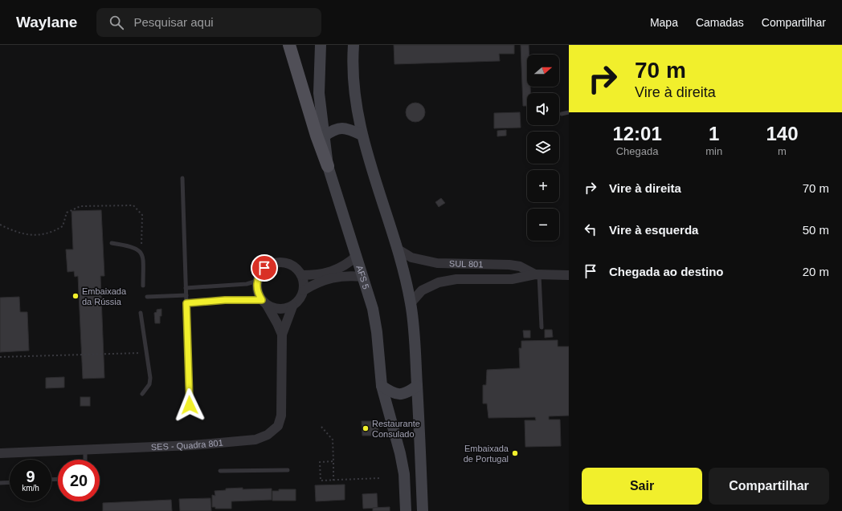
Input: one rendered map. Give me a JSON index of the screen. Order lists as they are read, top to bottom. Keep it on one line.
{"streets":{"main road":["AFS 5"],"street":["SUL 801","SES - Quadra 801"]},"places":["Embaixada da Rússia","Restaurante Consulado","Embaixada de Portugal"],"north":"right","page":{"header":"Waylane","search":"Pesquisar aqui","nav":["Mapa","Camadas","Compartilhar"],"turn":["70 m","Vire à direita"],"map_buttons":["+","−"],"eta":["12:01","Chegada","1","min","140","m"],"list":[{"name":"Vire à direita","value":"70 m"},{"name":"Vire à esquerda","value":"50 m"},{"name":"Chegada ao destino","value":"20 m"}],"speed":"9 km/h","limit":"20","buttons":["Sair","Compartilhar"]}}
